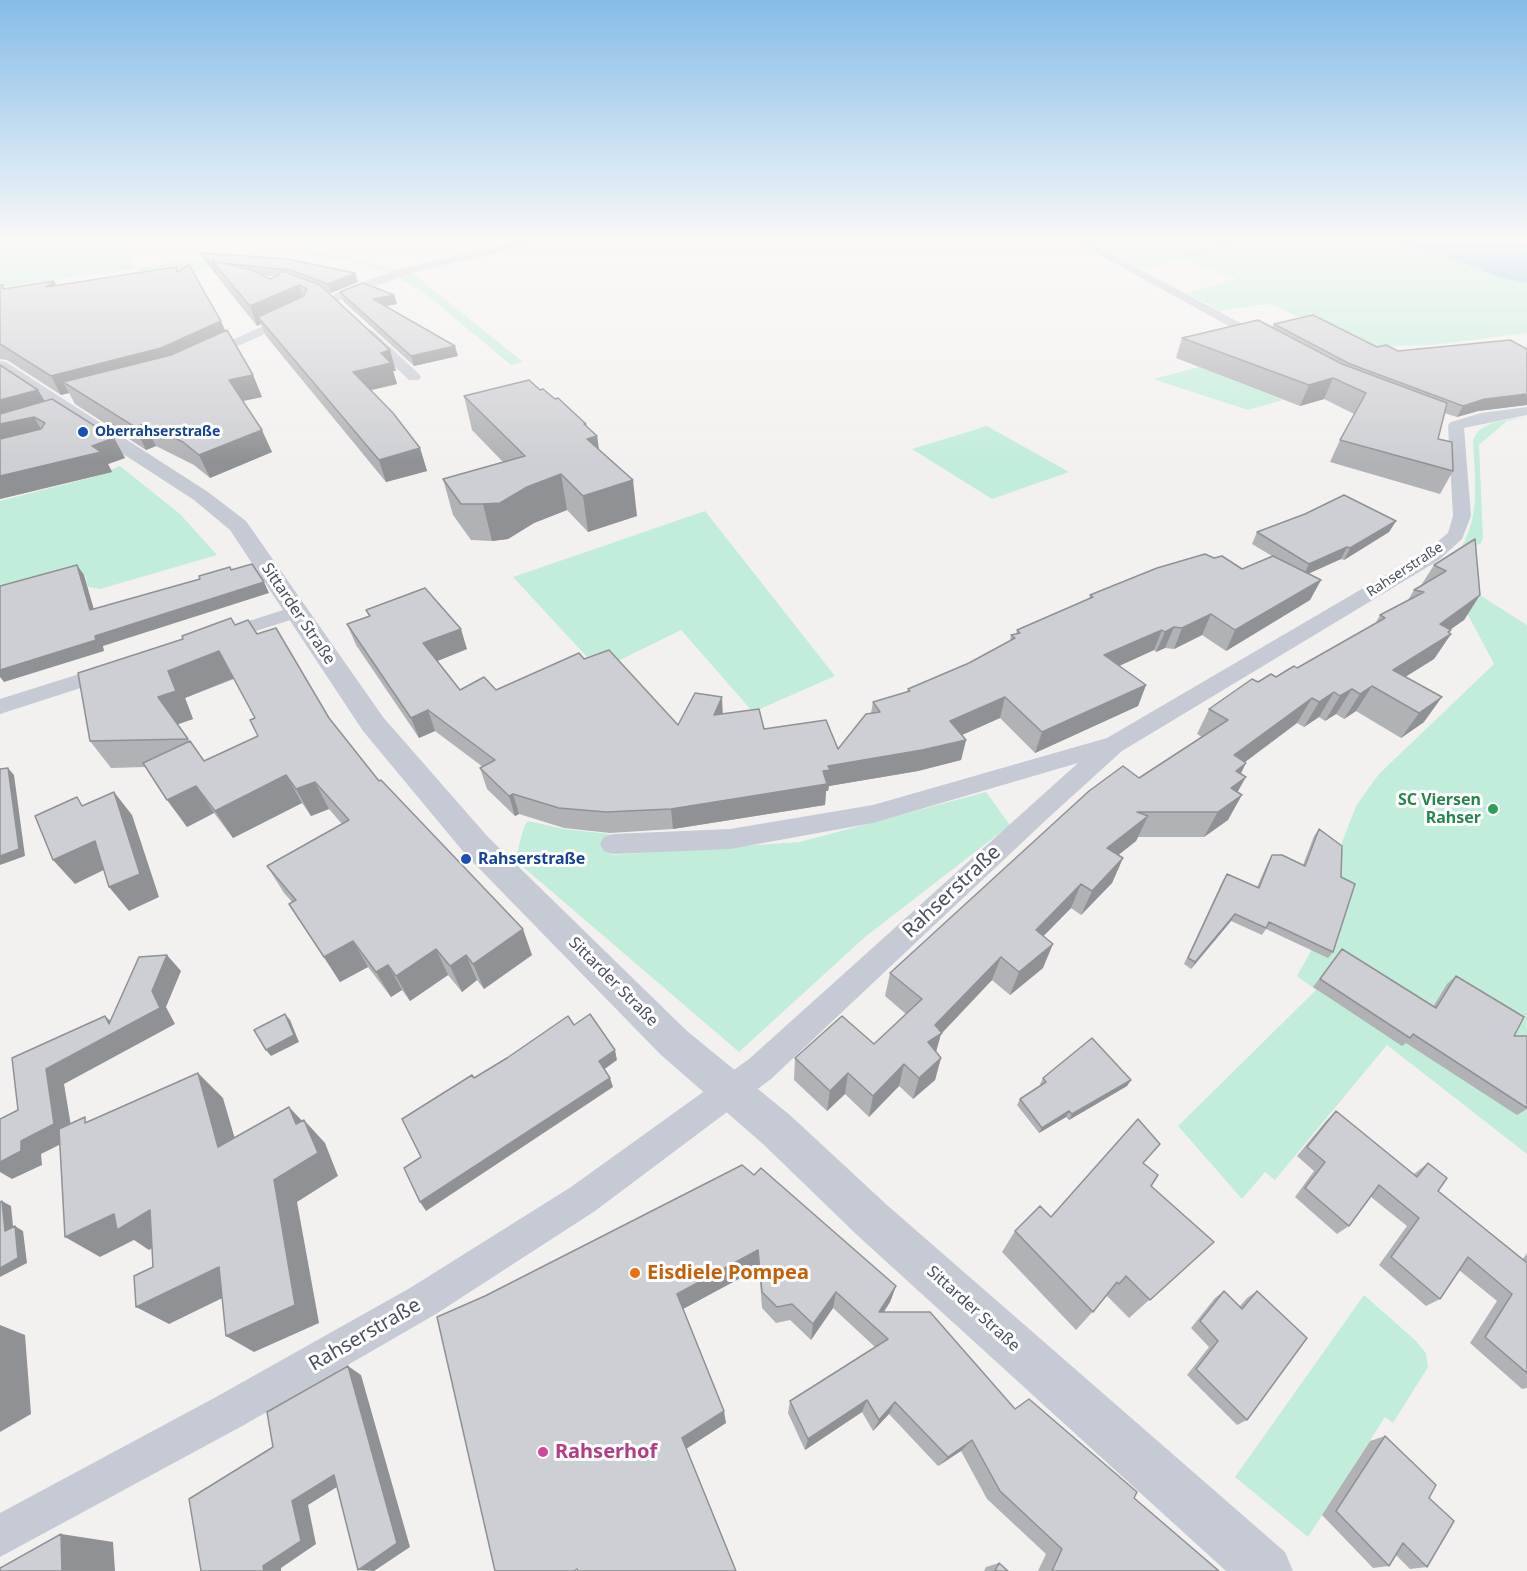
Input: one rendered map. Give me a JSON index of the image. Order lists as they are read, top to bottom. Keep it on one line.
{"streets":{"street":["Rahserstraße","Sittarder Straße"]},"crossings":[["Rahserstraße","Sittarder Straße"]],"places":["Oberrahserstraße","SC Viersen Rahser","Rahserstraße","Eisdiele Pompea","Rahserhof"]}
